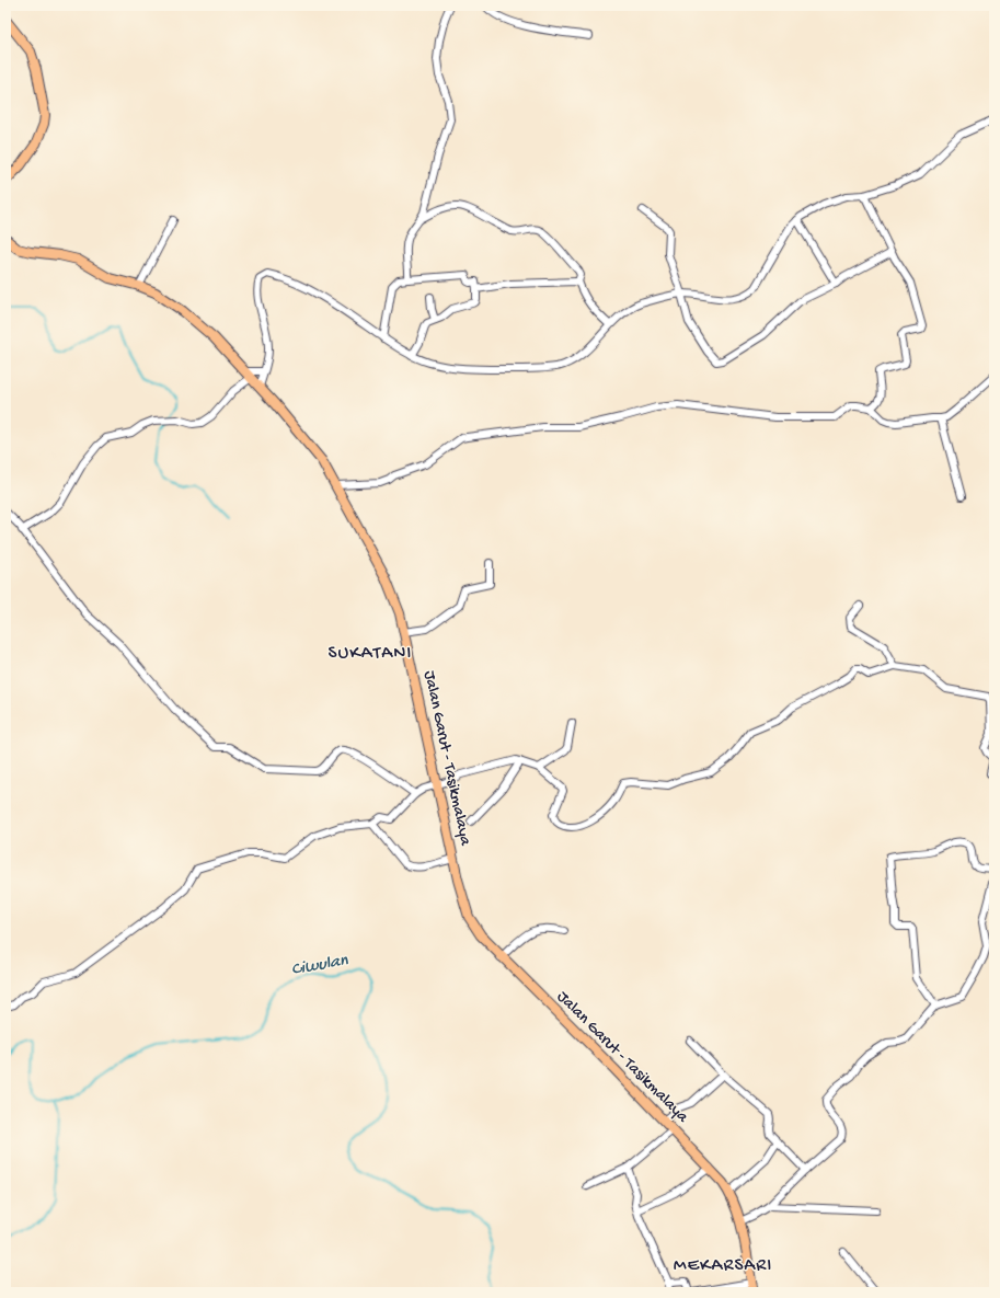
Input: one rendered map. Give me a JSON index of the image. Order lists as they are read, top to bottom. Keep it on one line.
{"streets":{"main road":["Jalan Garut - Tasikmalaya"]},"districts":["SUKATANI","MEKARSARI"],"water":["Ciwulan"]}
